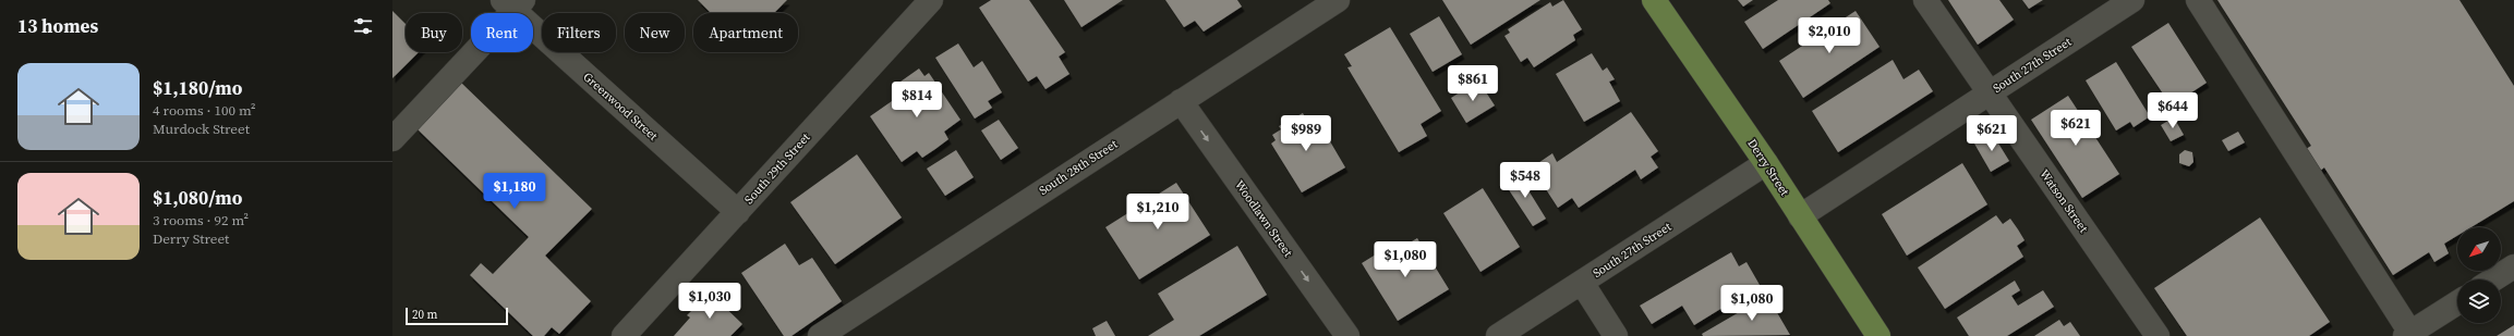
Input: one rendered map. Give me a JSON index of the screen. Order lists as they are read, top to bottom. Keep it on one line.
{"streets":{"main road":["Derry Street"],"street":["South 27th Street","Greenwood Street","South 28th Street","South 29th Street","Watson Street","Woodlawn Street"]},"crossings":[["South 27th Street","Derry Street"],["South 27th Street","Watson Street"],["Greenwood Street","South 29th Street"],["South 28th Street","Woodlawn Street"]],"one_way":["Woodlawn Street"],"scale_bar":"20 m","north":"bottom left","page":{"heading":"13 homes","chip":["Buy","Rent","Filters","New","Apartment"],"price":["$2,010","$861","$814","$644","$621","$989","$621","$548","$1,180","$1,210","$1,080","$1,030","$1,080"],"list":[{"name":"$1,180/mo","note":"4 rooms · 100 m² · Murdock Street"},{"name":"$1,080/mo","note":"3 rooms · 92 m² · Derry Street"}],"scale":"20 m"}}
